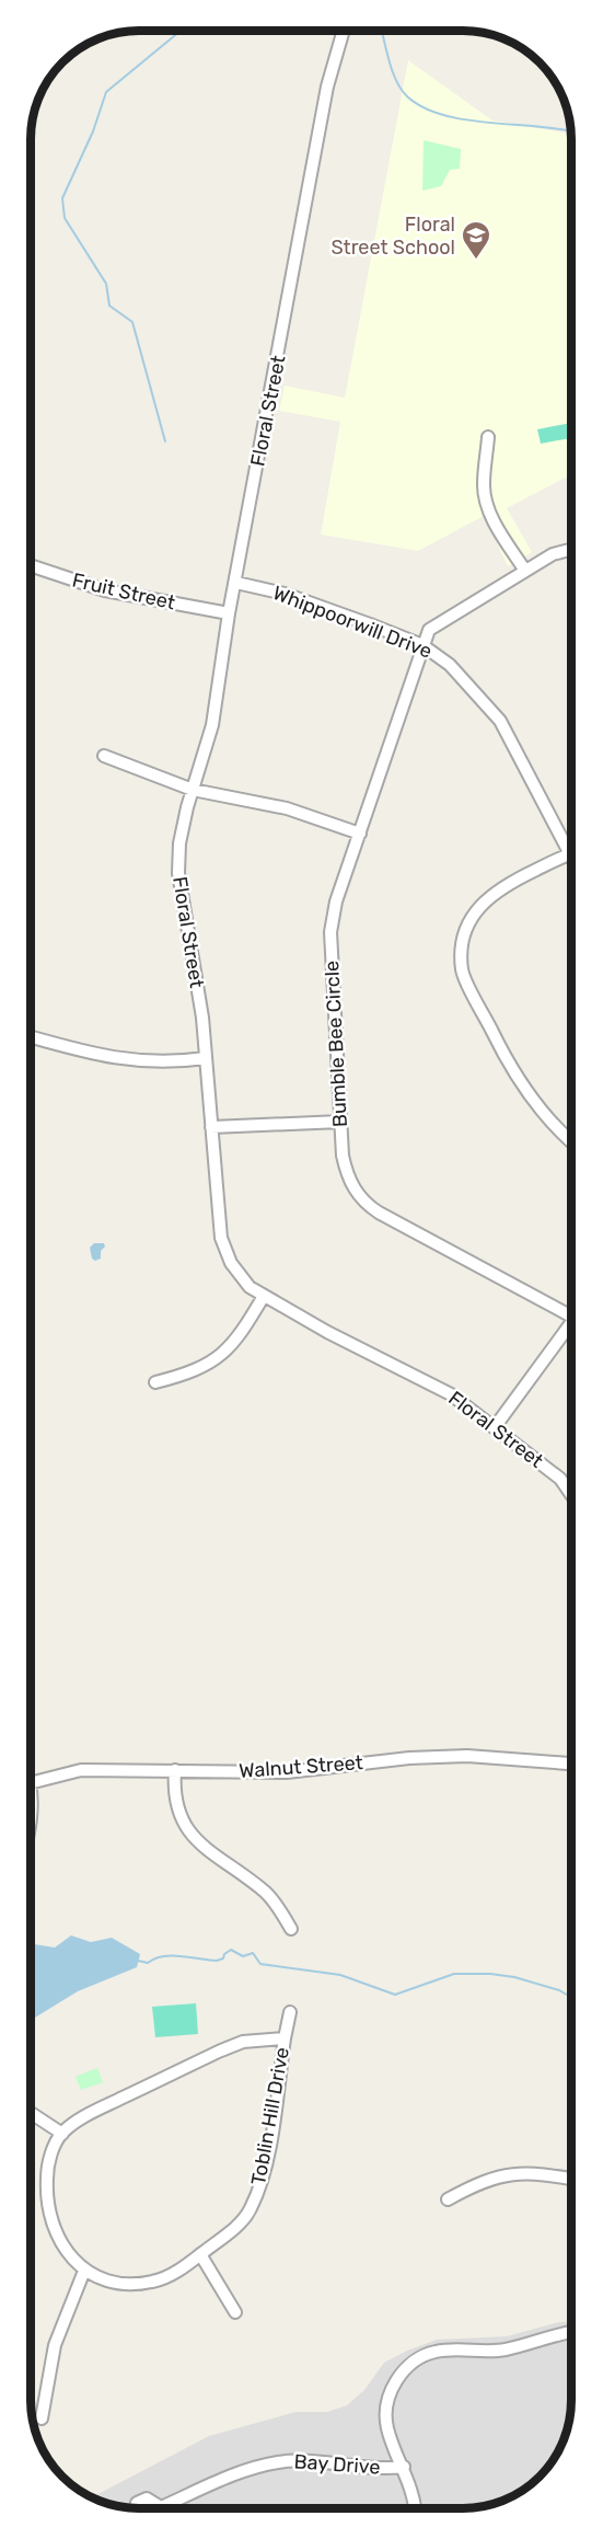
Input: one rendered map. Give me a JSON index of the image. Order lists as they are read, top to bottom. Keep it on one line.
{"streets":{"street":["Floral Street","Fruit Street","Whippoorwill Drive","Bumble Bee Circle","Walnut Street","Toblin Hill Drive","Bay Drive"]},"crossings":[["Floral Street","Fruit Street"],["Floral Street","Whippoorwill Drive"],["Whippoorwill Drive","Bumble Bee Circle"]],"places":{"school or university":["Floral Street School"]}}
